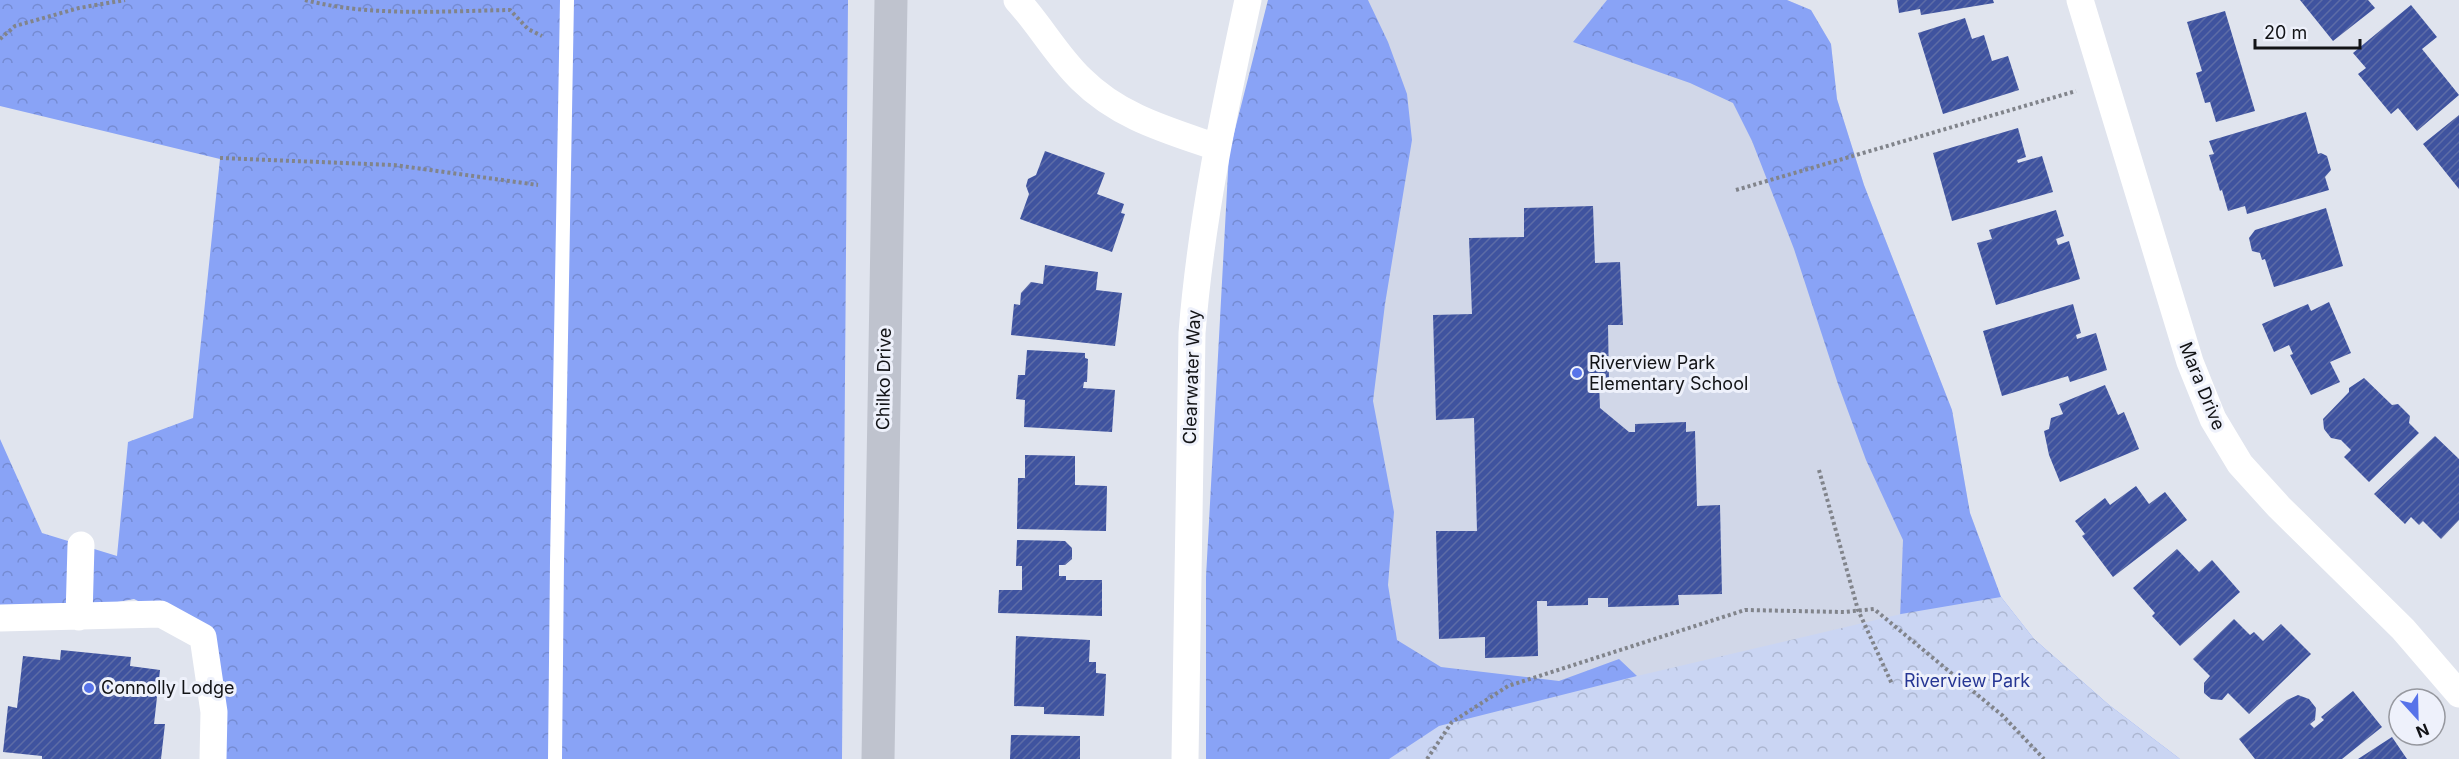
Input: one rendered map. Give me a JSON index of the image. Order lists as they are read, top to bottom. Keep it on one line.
{"streets":{"street":["Clearwater Way","Chilko Drive","Mara Drive"]},"parks":["Riverview Park"],"places":["Riverview Park Elementary School","Connolly Lodge"],"scale_bar":"20 m","north":"bottom"}
